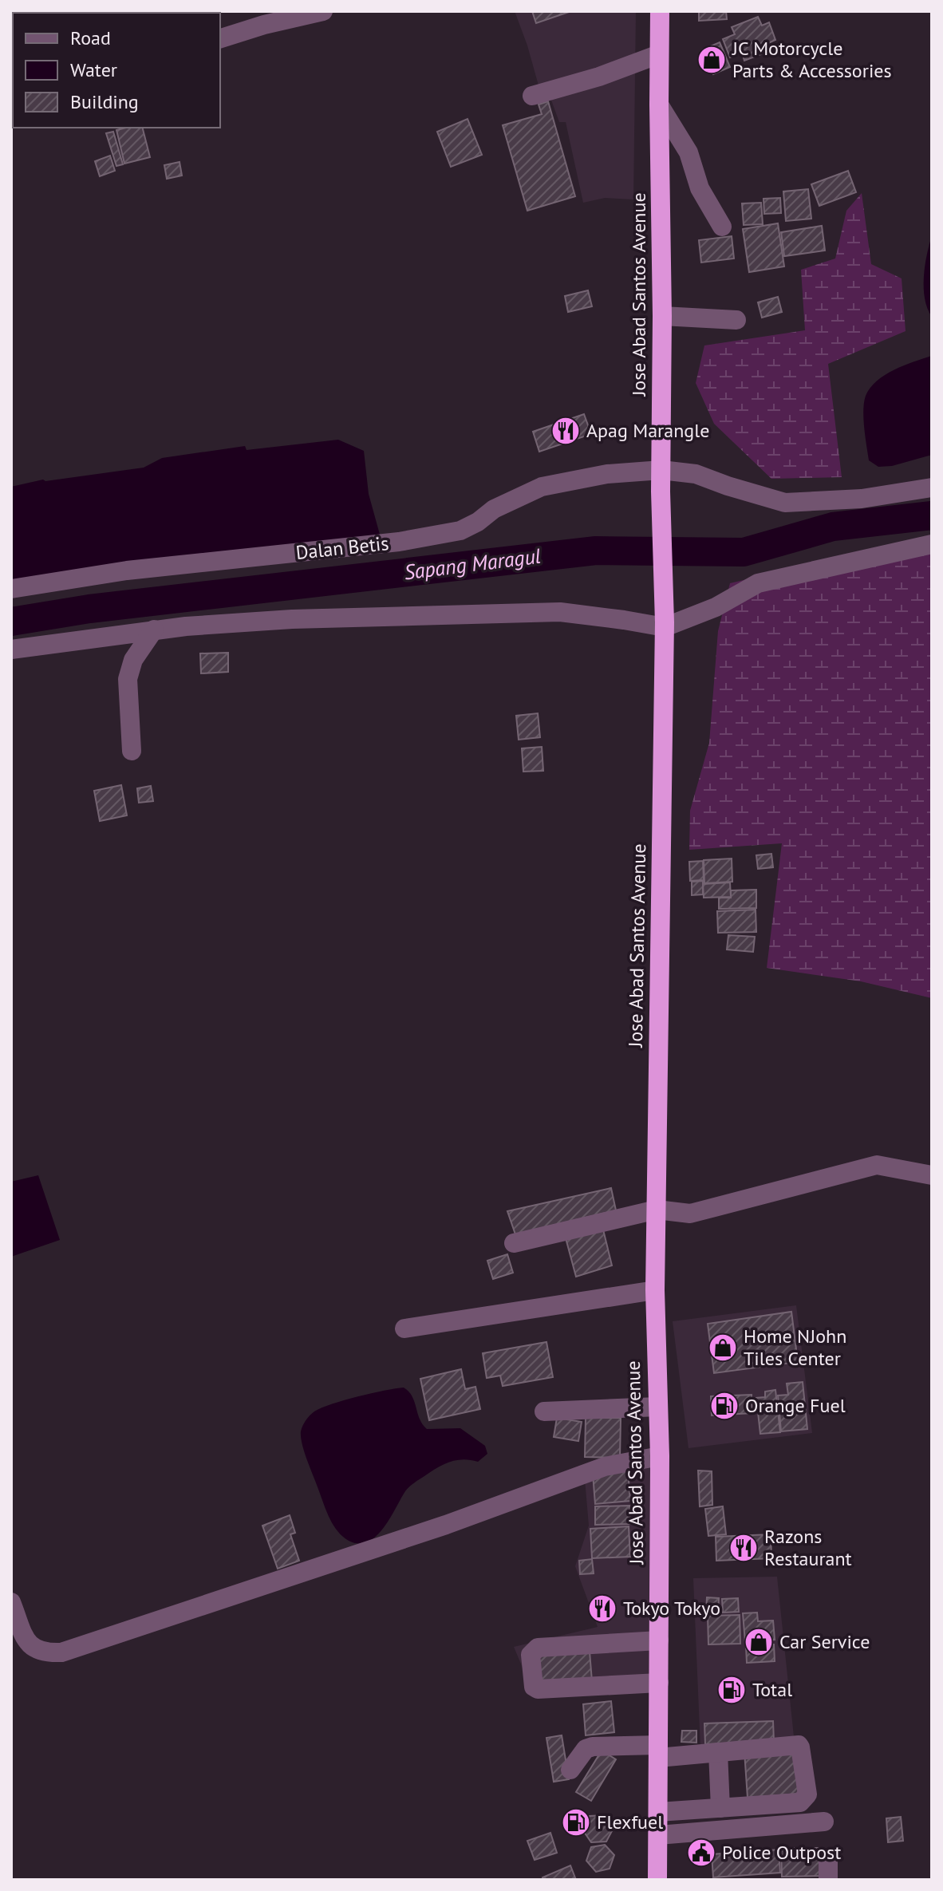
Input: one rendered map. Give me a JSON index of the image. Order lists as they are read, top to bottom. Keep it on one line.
{"streets":{"highway":["Jose Abad Santos Avenue"],"street":["Dalan Betis"]},"crossings":[["Jose Abad Santos Avenue","Dalan Betis"]],"water":["Sapang Maragul"],"places":{"shop":["JC Motorcycle Parts & Accessories","Home NJohn Tiles Center","Car Service"],"restaurant":["Apag Marangle","Razons Restaurant","Tokyo Tokyo"],"fuel station":["Orange Fuel","Total","Flexfuel"],"public building":["Police Outpost"]},"legend":["Road","Water","Building"]}
